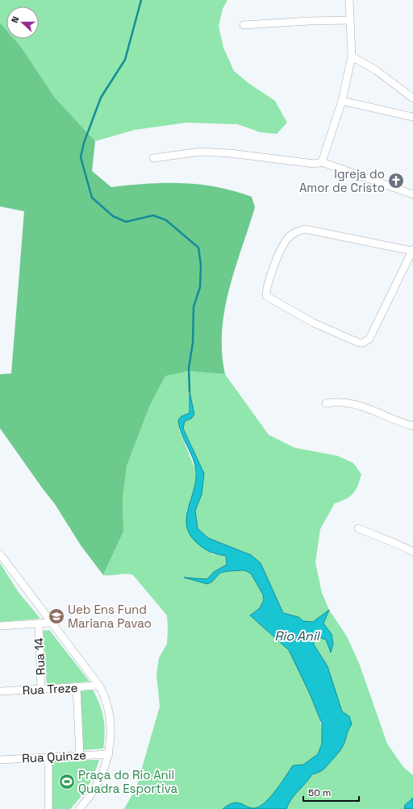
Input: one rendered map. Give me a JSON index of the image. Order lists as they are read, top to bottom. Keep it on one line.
{"streets":{"street":["Rua 14","Rua Treze","Rua Quinze"]},"crossings":[["Rua 14","Rua Treze"]],"water":["Rio Anil"],"places":{"church":["Igreja do Amor de Cristo"],"school or university":["Ueb Ens Fund Mariana Pavao"],"sports":["Praça do Rio Anil Quadra Esportiva"]},"scale_bar":"50 m","north":"left"}
